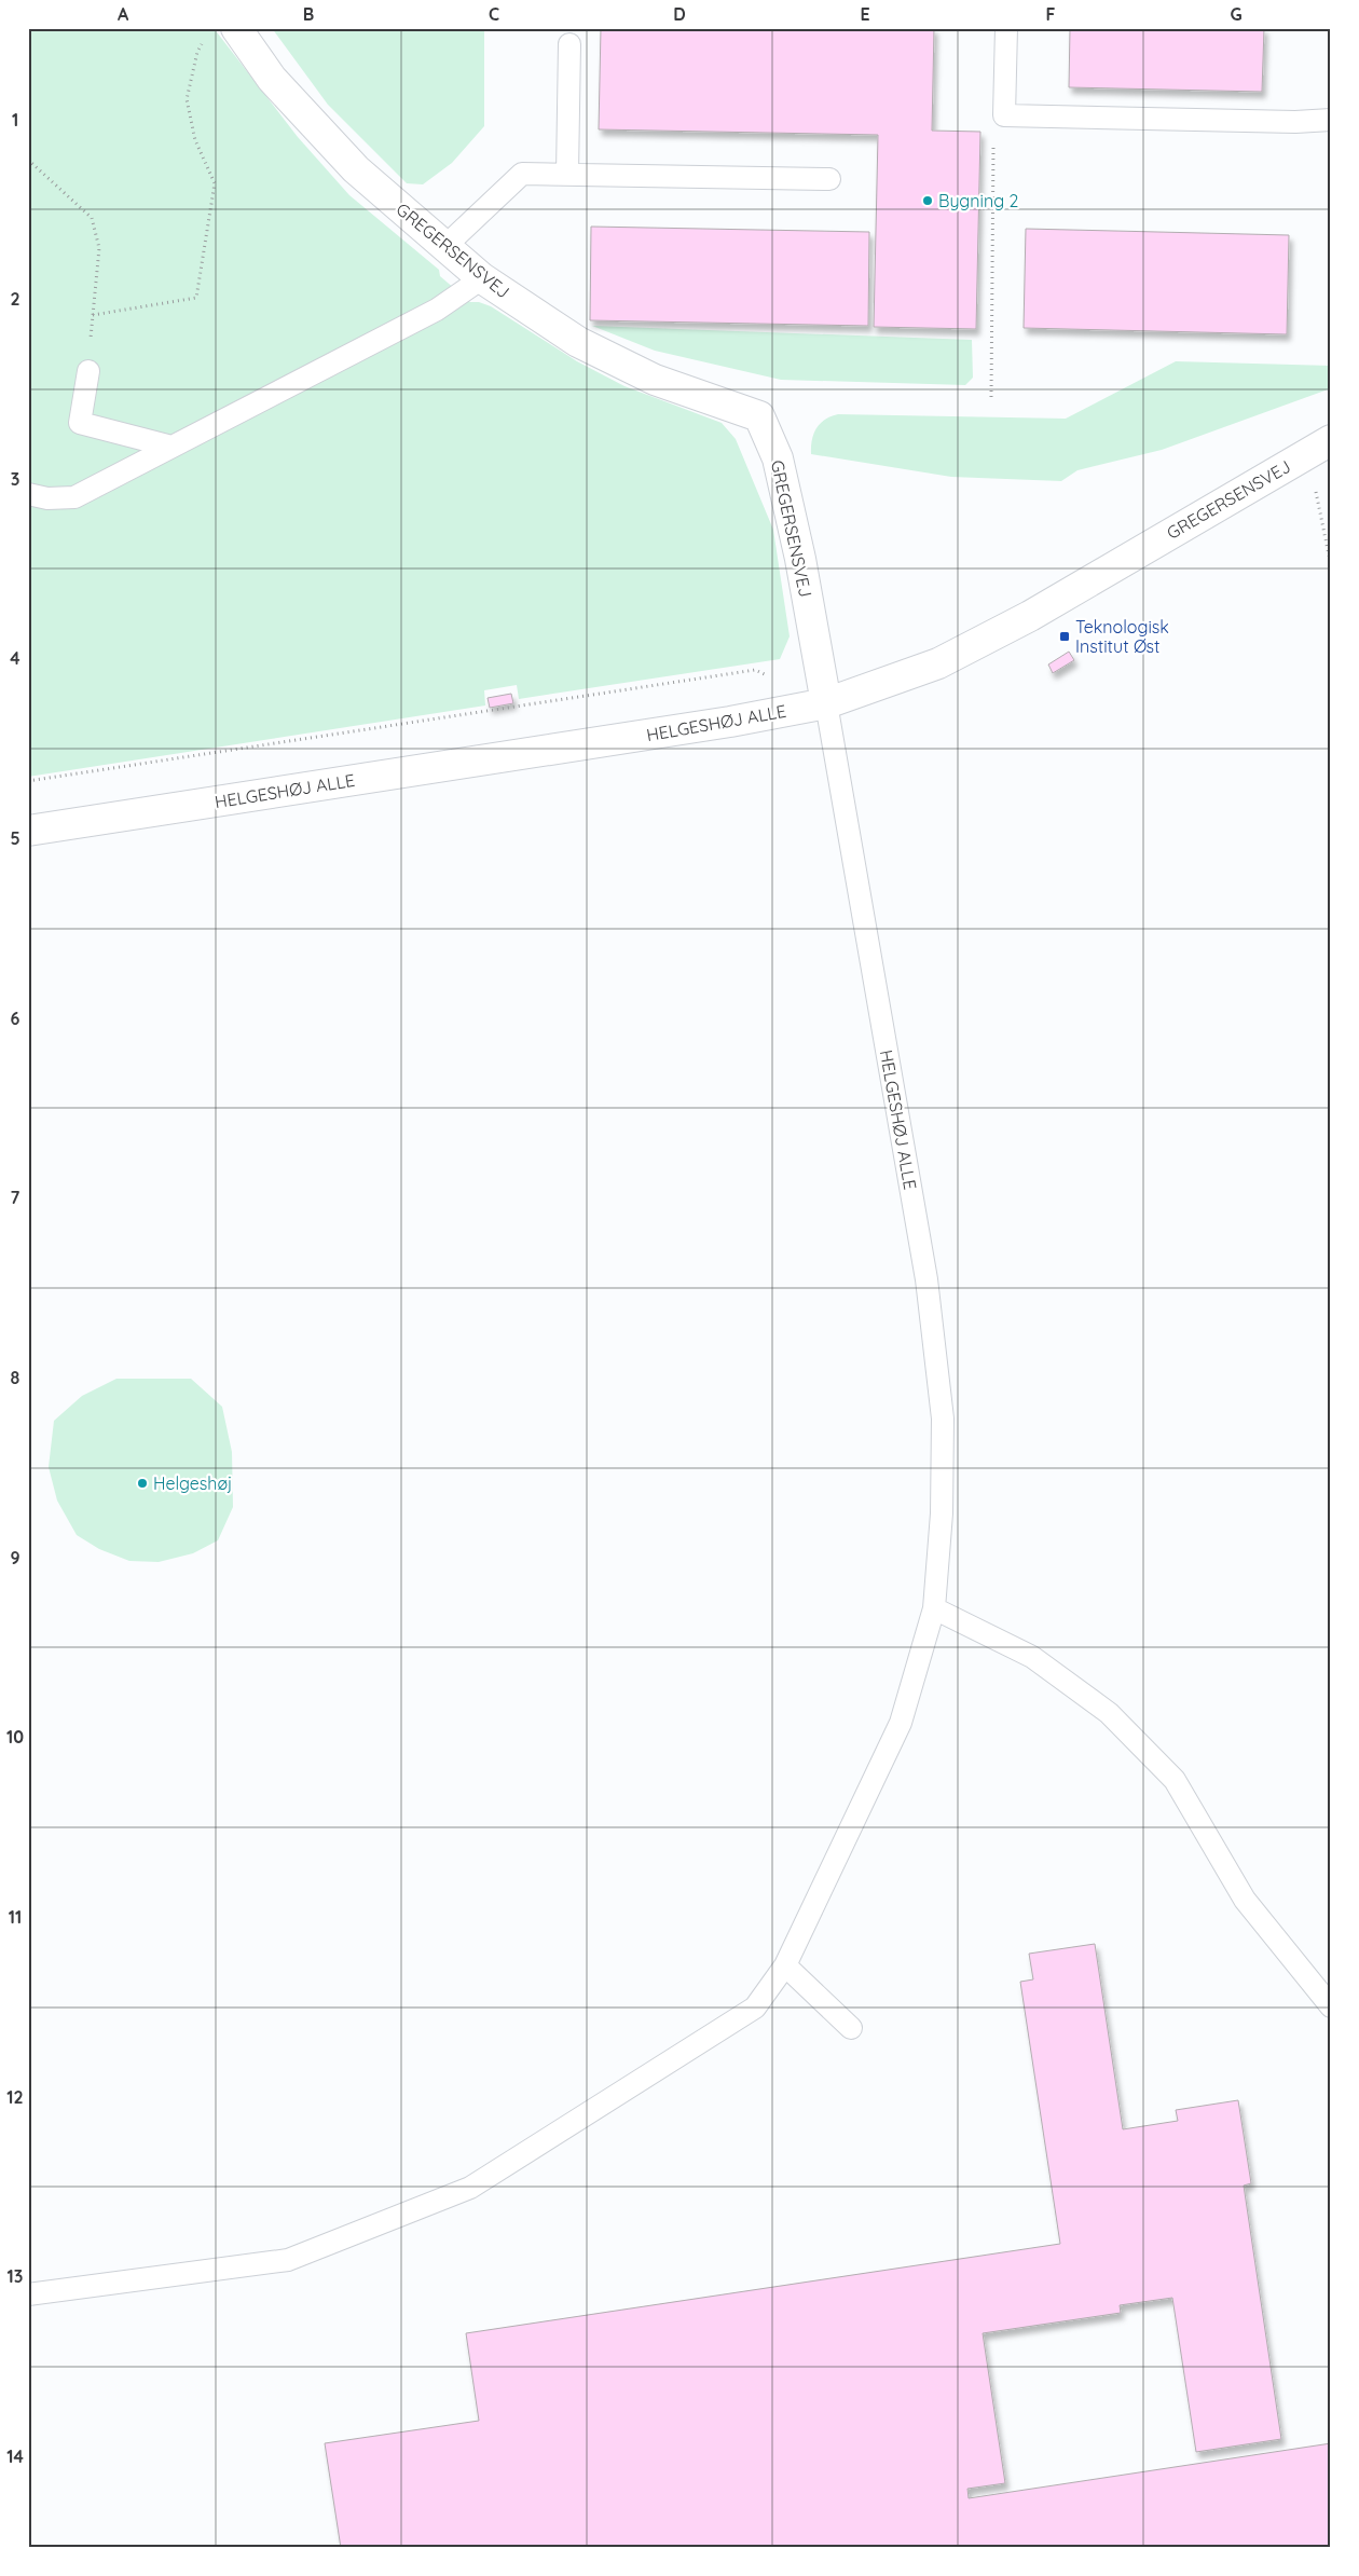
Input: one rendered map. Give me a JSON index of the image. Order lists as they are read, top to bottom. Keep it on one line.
{"streets":{"street":["GREGERSENSVEJ","HELGESHØJ ALLE"]},"crossings":[["GREGERSENSVEJ","HELGESHØJ ALLE"]],"places":{"other":["Bygning 2","Helgeshøj"],"transit":["Teknologisk Institut Øst"]},"grid":{"columns":["A","B","C","D","E","F","G"],"rows":["1","2","3","4","5","6","7","8","9","10","11","12","13","14"]}}
